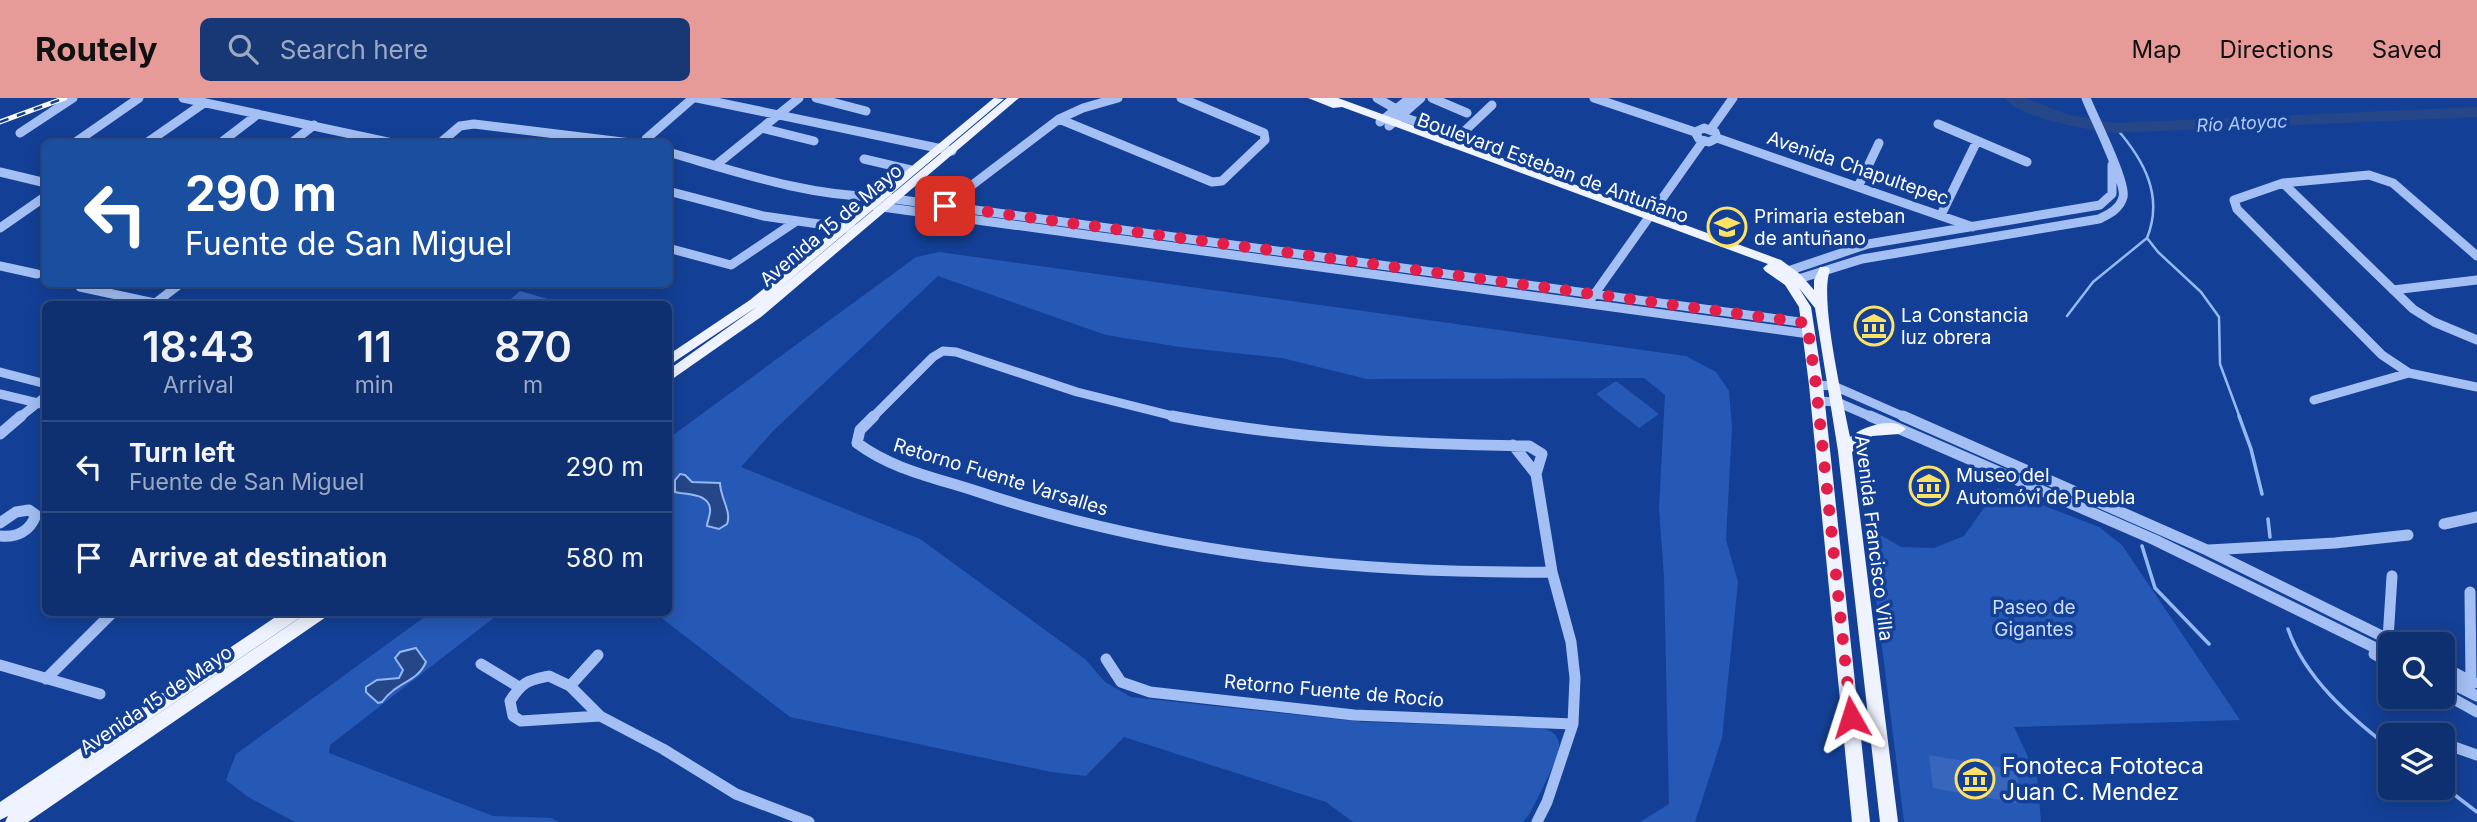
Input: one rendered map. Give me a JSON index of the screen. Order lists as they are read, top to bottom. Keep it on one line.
{"streets":{"main road":["Boulevard Esteban de Antuñano","Avenida 15 de Mayo","Avenida Francisco Villa"],"street":["Avenida Chapultepec","Retorno Fuente Varsalles","Retorno Fuente de Rocío"]},"crossings":[["Boulevard Esteban de Antuñano","Avenida Francisco Villa"]],"water":["Río Atoyac"],"parks":["Paseo de Gigantes"],"places":{"school or university":["Primaria esteban de antuñano"],"museum":["La Constancia luz obrera","Museo del Automóvi de Puebla","Fonoteca Fototeca Juan C. Mendez"]},"page":{"header":"Routely","search":"Search here","nav":["Map","Directions","Saved"],"turn":["290 m","Fuente de San Miguel"],"eta":["18:43","Arrival","11","min","870","m"],"list":[{"name":"Turn left","note":"Fuente de San Miguel","value":"290 m"},{"name":"Arrive at destination","value":"580 m"}]}}
